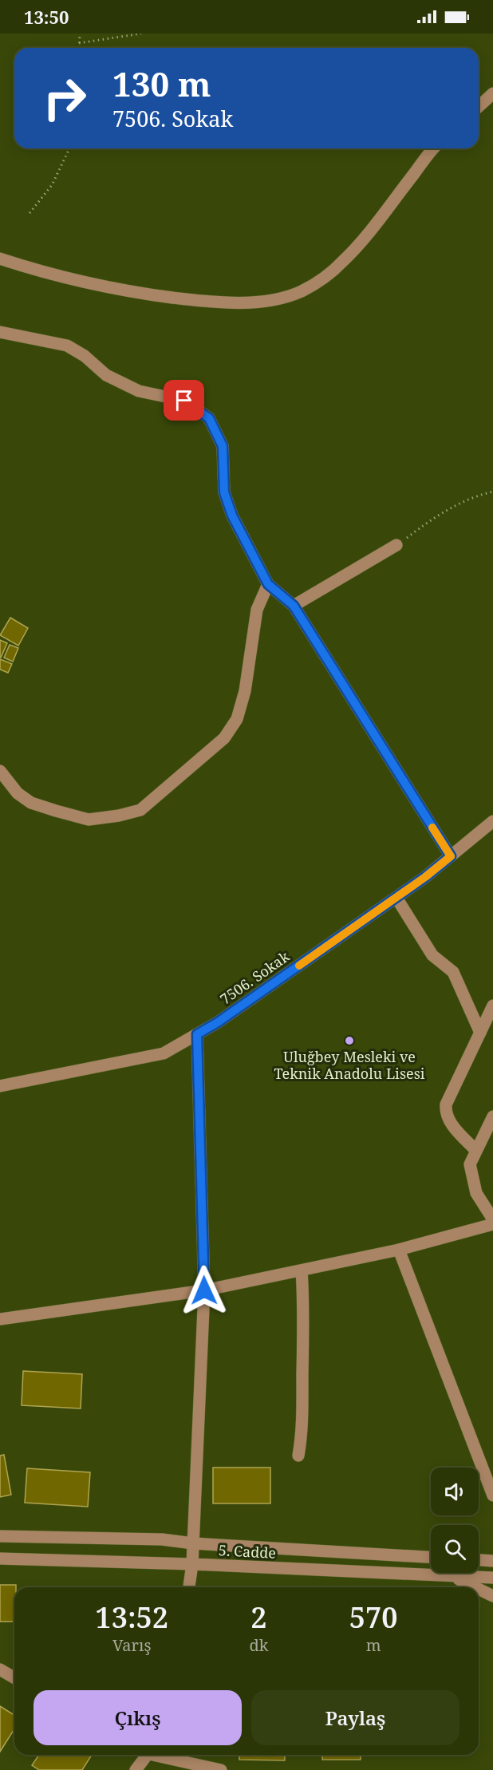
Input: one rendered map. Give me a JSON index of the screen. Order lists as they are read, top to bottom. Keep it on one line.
{"streets":{"street":["7506. Sokak","5. Cadde"]},"places":["Uluğbey Mesleki ve Teknik Anadolu Lisesi"],"page":{"status":"13:50","turn":["130 m","7506. Sokak"],"eta":["13:52","Varış","2","dk","570","m"],"buttons":["Çıkış","Paylaş"]}}
